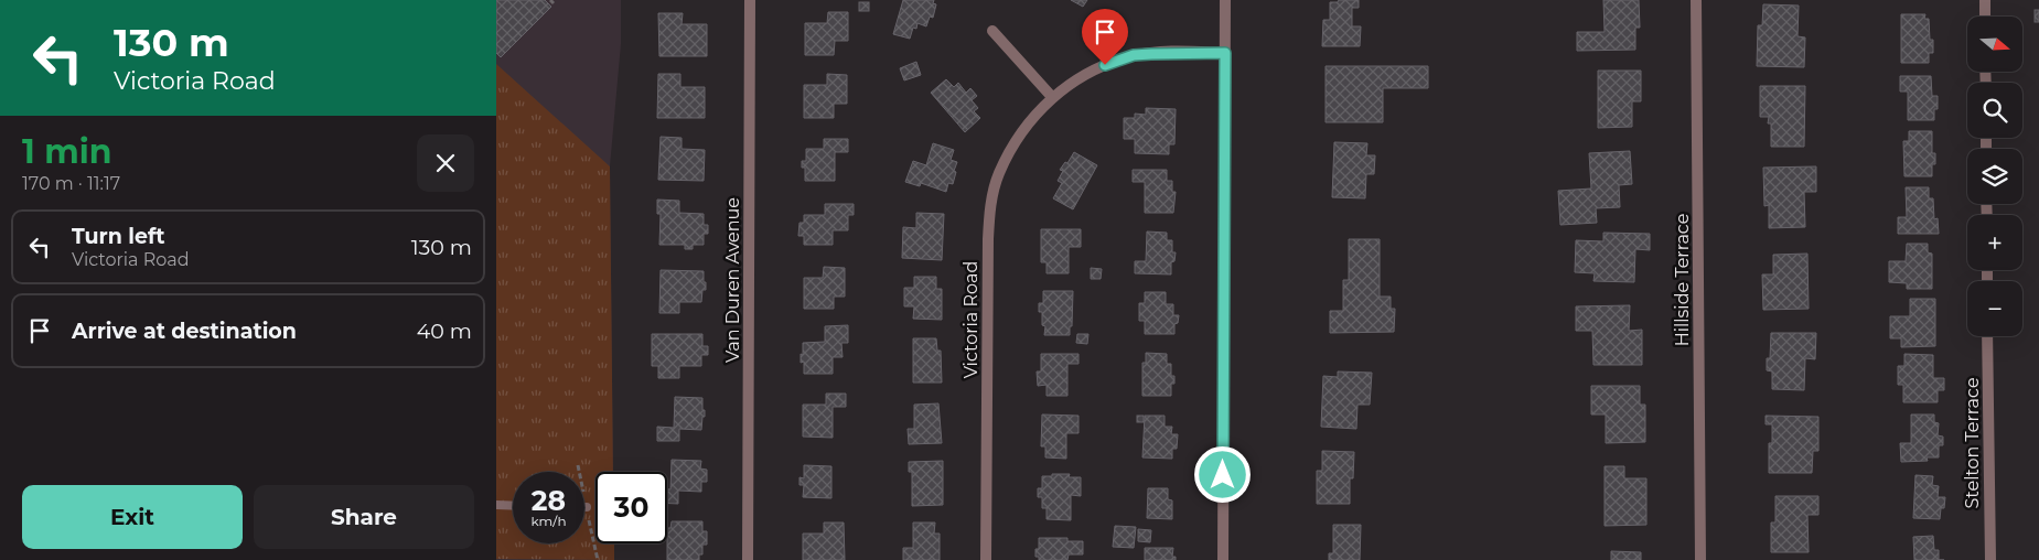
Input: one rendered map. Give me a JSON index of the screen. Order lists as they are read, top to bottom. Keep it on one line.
{"streets":{"street":["Van Duren Avenue","Hillside Terrace","Victoria Road","Stelton Terrace"]},"north":"right","page":{"turn":["130 m","Victoria Road"],"map_buttons":["+","−"],"heading":["1 min","170 m · 11:17"],"list":[{"name":"Turn left","note":"Victoria Road","value":"130 m"},{"name":"Arrive at destination","value":"40 m"}],"speed":"28 km/h","limit":"30","buttons":["Exit","Share"]}}
